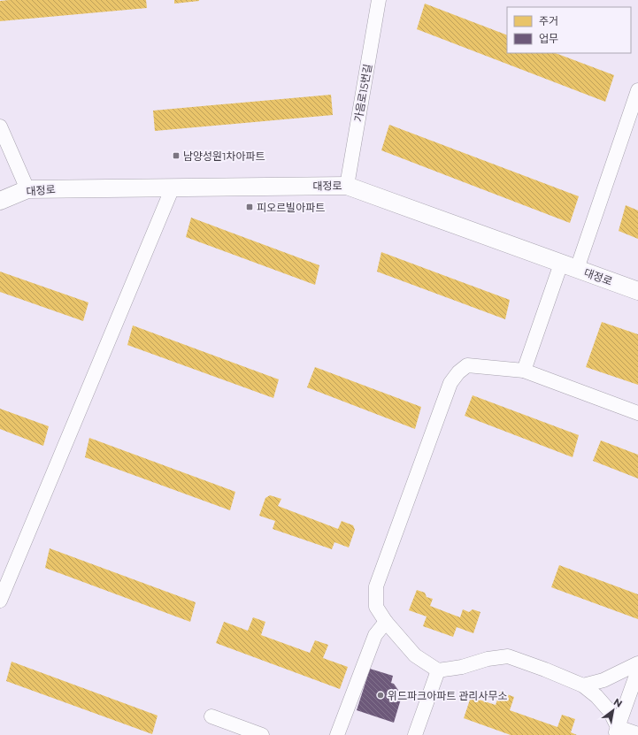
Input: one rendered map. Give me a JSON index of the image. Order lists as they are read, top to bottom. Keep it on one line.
{"streets":{"street":["가음로15번길","대정로"]},"crossings":[["가음로15번길","대정로"]],"places":{"transit":["남양성원1차아파트","피오르빌아파트"],"other":["위드파크아파트 관리사무소"]},"legend":["주거","업무"],"north":"top right"}
